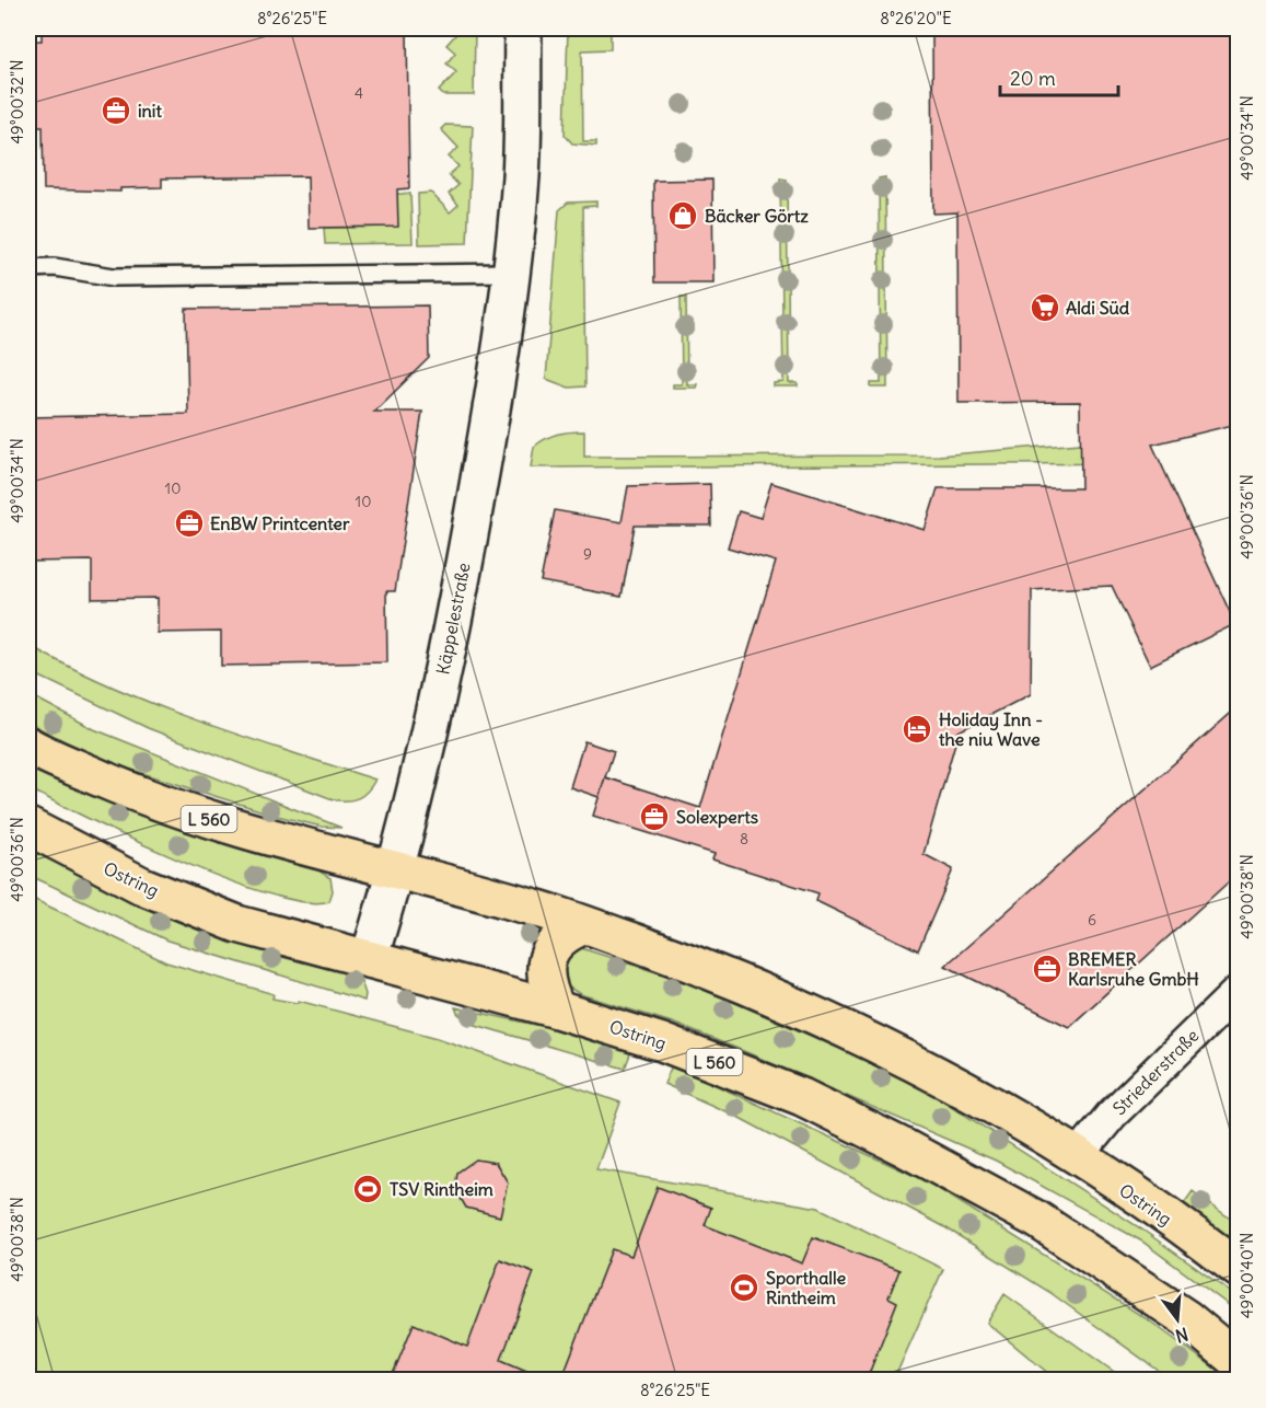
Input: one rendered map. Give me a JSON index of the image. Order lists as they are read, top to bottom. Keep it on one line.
{"streets":{"main road":["L 560","Ostring"],"street":["Käppelestraße","Striederstraße"]},"crossings":[["Käppelestraße","Ostring"],["Ostring","Striederstraße"]],"places":{"office":["init","EnBW Printcenter","Solexperts","BREMER Karlsruhe GmbH"],"shop":["Bäcker Görtz"],"supermarket":["Aldi Süd"],"hotel":["Holiday Inn - the niu Wave"],"sports":["TSV Rintheim","Sporthalle Rintheim"]},"house_numbers":["4","10","10","9","8","6"],"scale_bar":"20 m","north":"bottom","coordinates":["8°26'25\"E","8°26'20\"E","49°00'32\"N","49°00'34\"N","49°00'36\"N","49°00'38\"N","49°00'40\"N"]}
